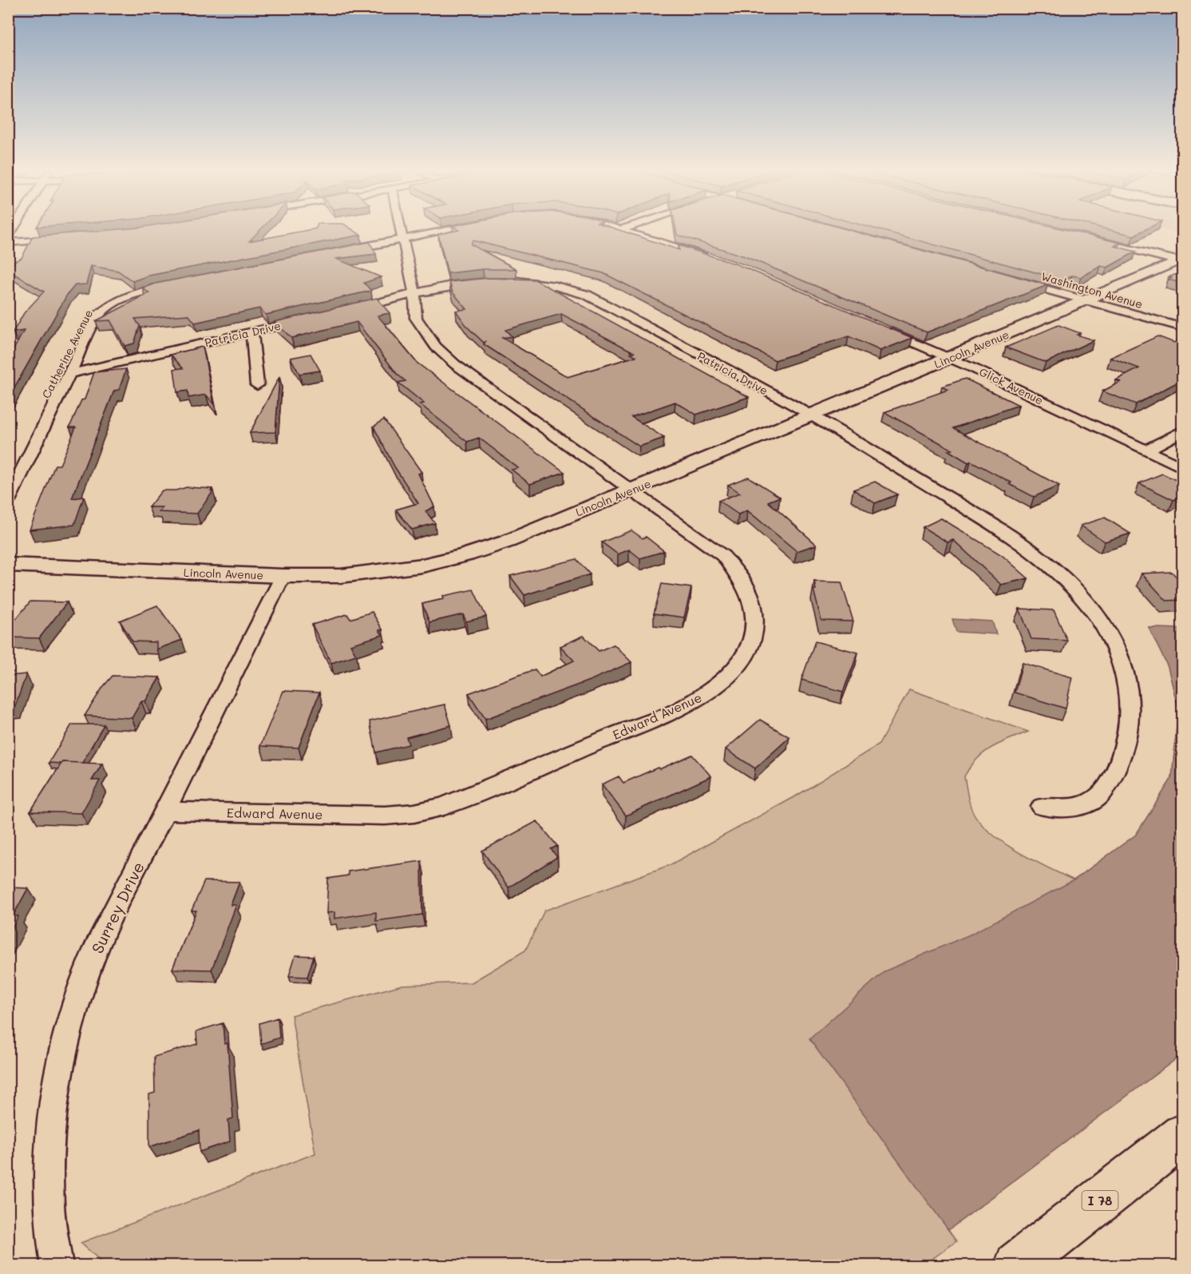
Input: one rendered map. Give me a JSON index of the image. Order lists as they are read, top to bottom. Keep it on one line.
{"streets":{"main road":["I 78"],"street":["Washington Avenue","Patricia Drive","Lincoln Avenue","Catherine Avenue","Glick Avenue","Edward Avenue","Surrey Drive"]},"crossings":[["Washington Avenue","Lincoln Avenue"],["Patricia Drive","Lincoln Avenue"],["Patricia Drive","Catherine Avenue"],["Lincoln Avenue","Glick Avenue"],["Lincoln Avenue","Edward Avenue"],["Lincoln Avenue","Surrey Drive"],["Edward Avenue","Surrey Drive"]]}
